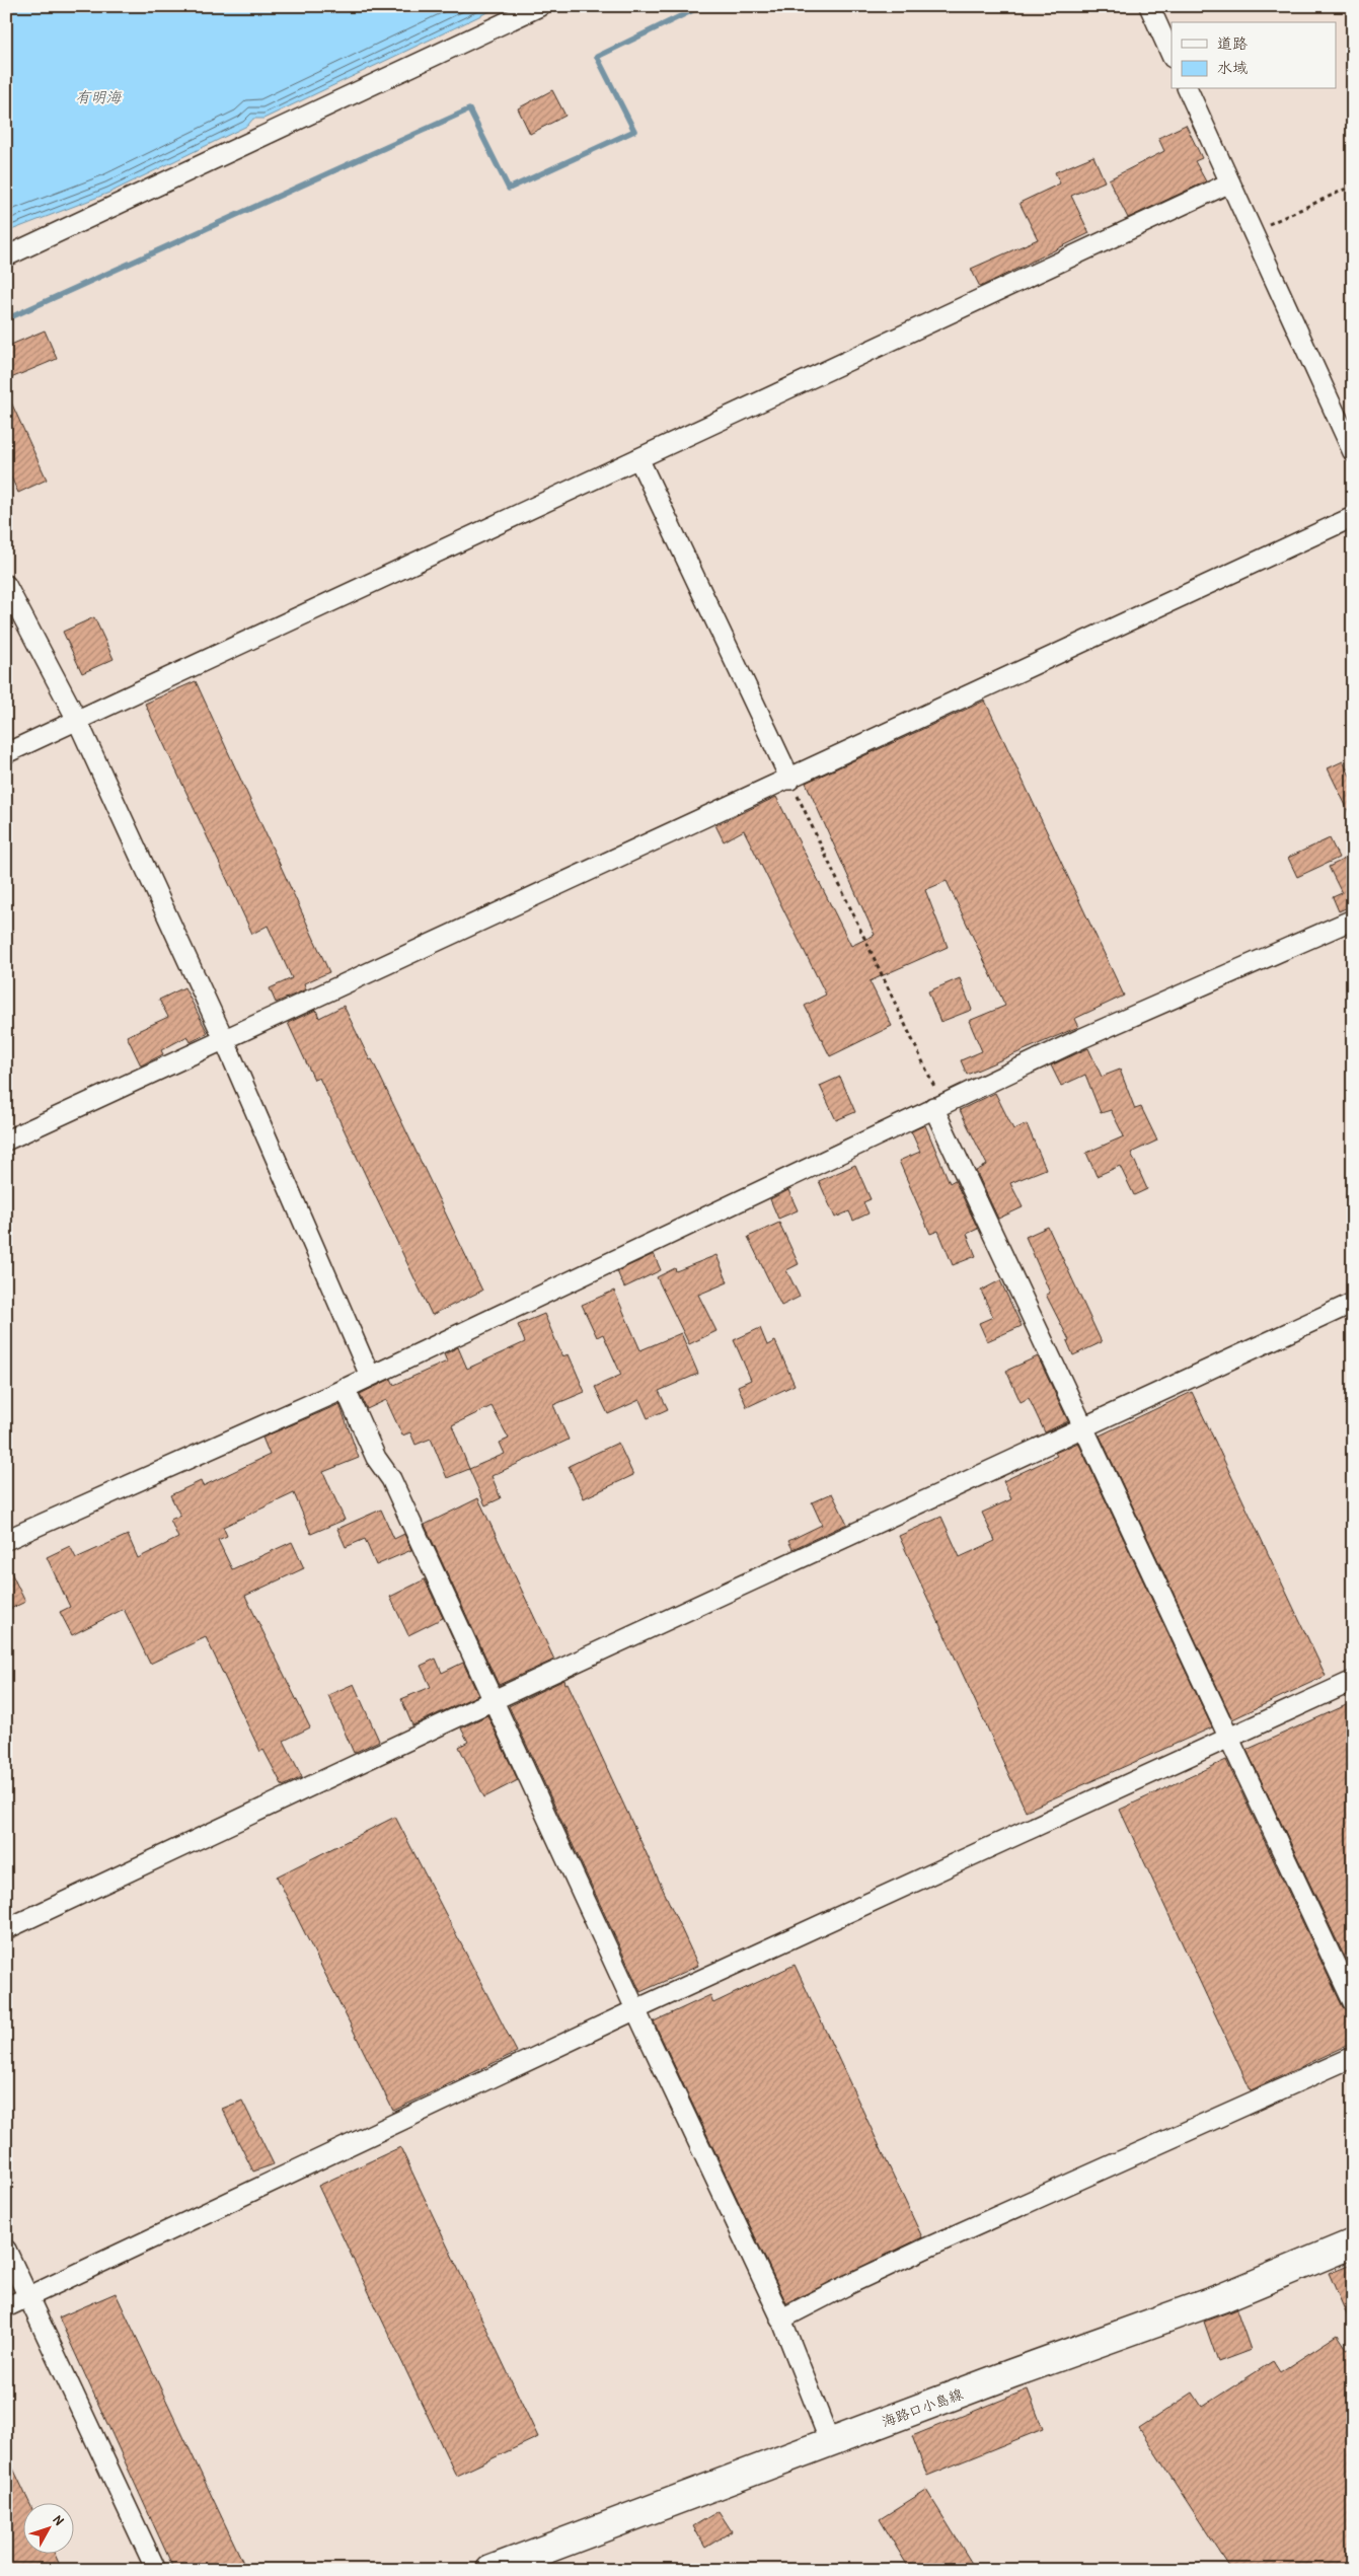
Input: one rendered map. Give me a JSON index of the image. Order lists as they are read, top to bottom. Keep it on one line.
{"streets":{"main road":["海路口小島線"]},"water":["有明海"],"legend":["道路","水域"],"north":"top right"}
